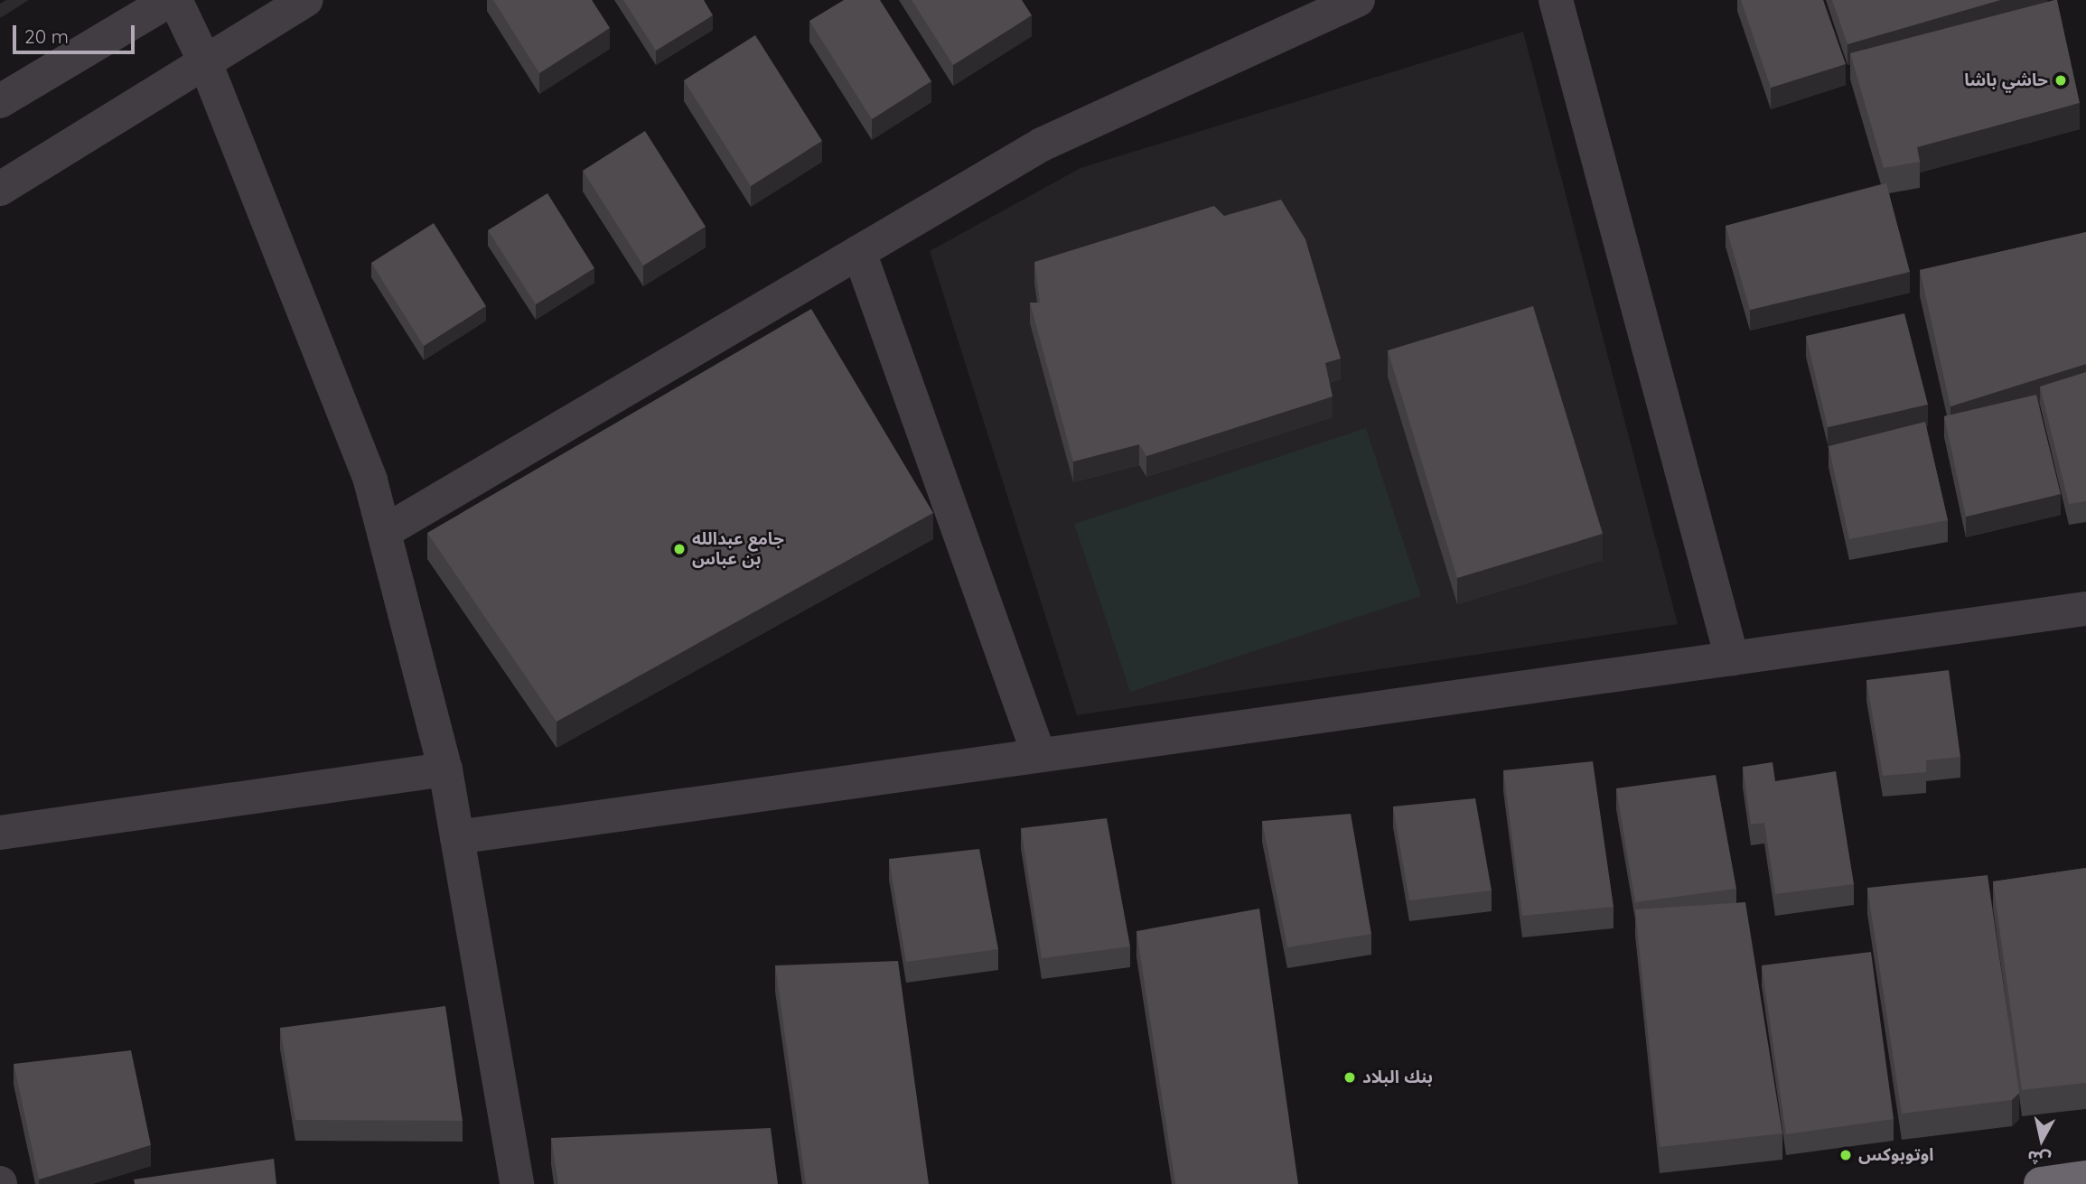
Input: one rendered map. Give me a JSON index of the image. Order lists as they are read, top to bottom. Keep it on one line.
{"places":["حاشي باشا","جامع عبدالله بن عباس","بنك البلاد","اوتوبوكس"],"scale_bar":"20 m","north":"bottom"}
